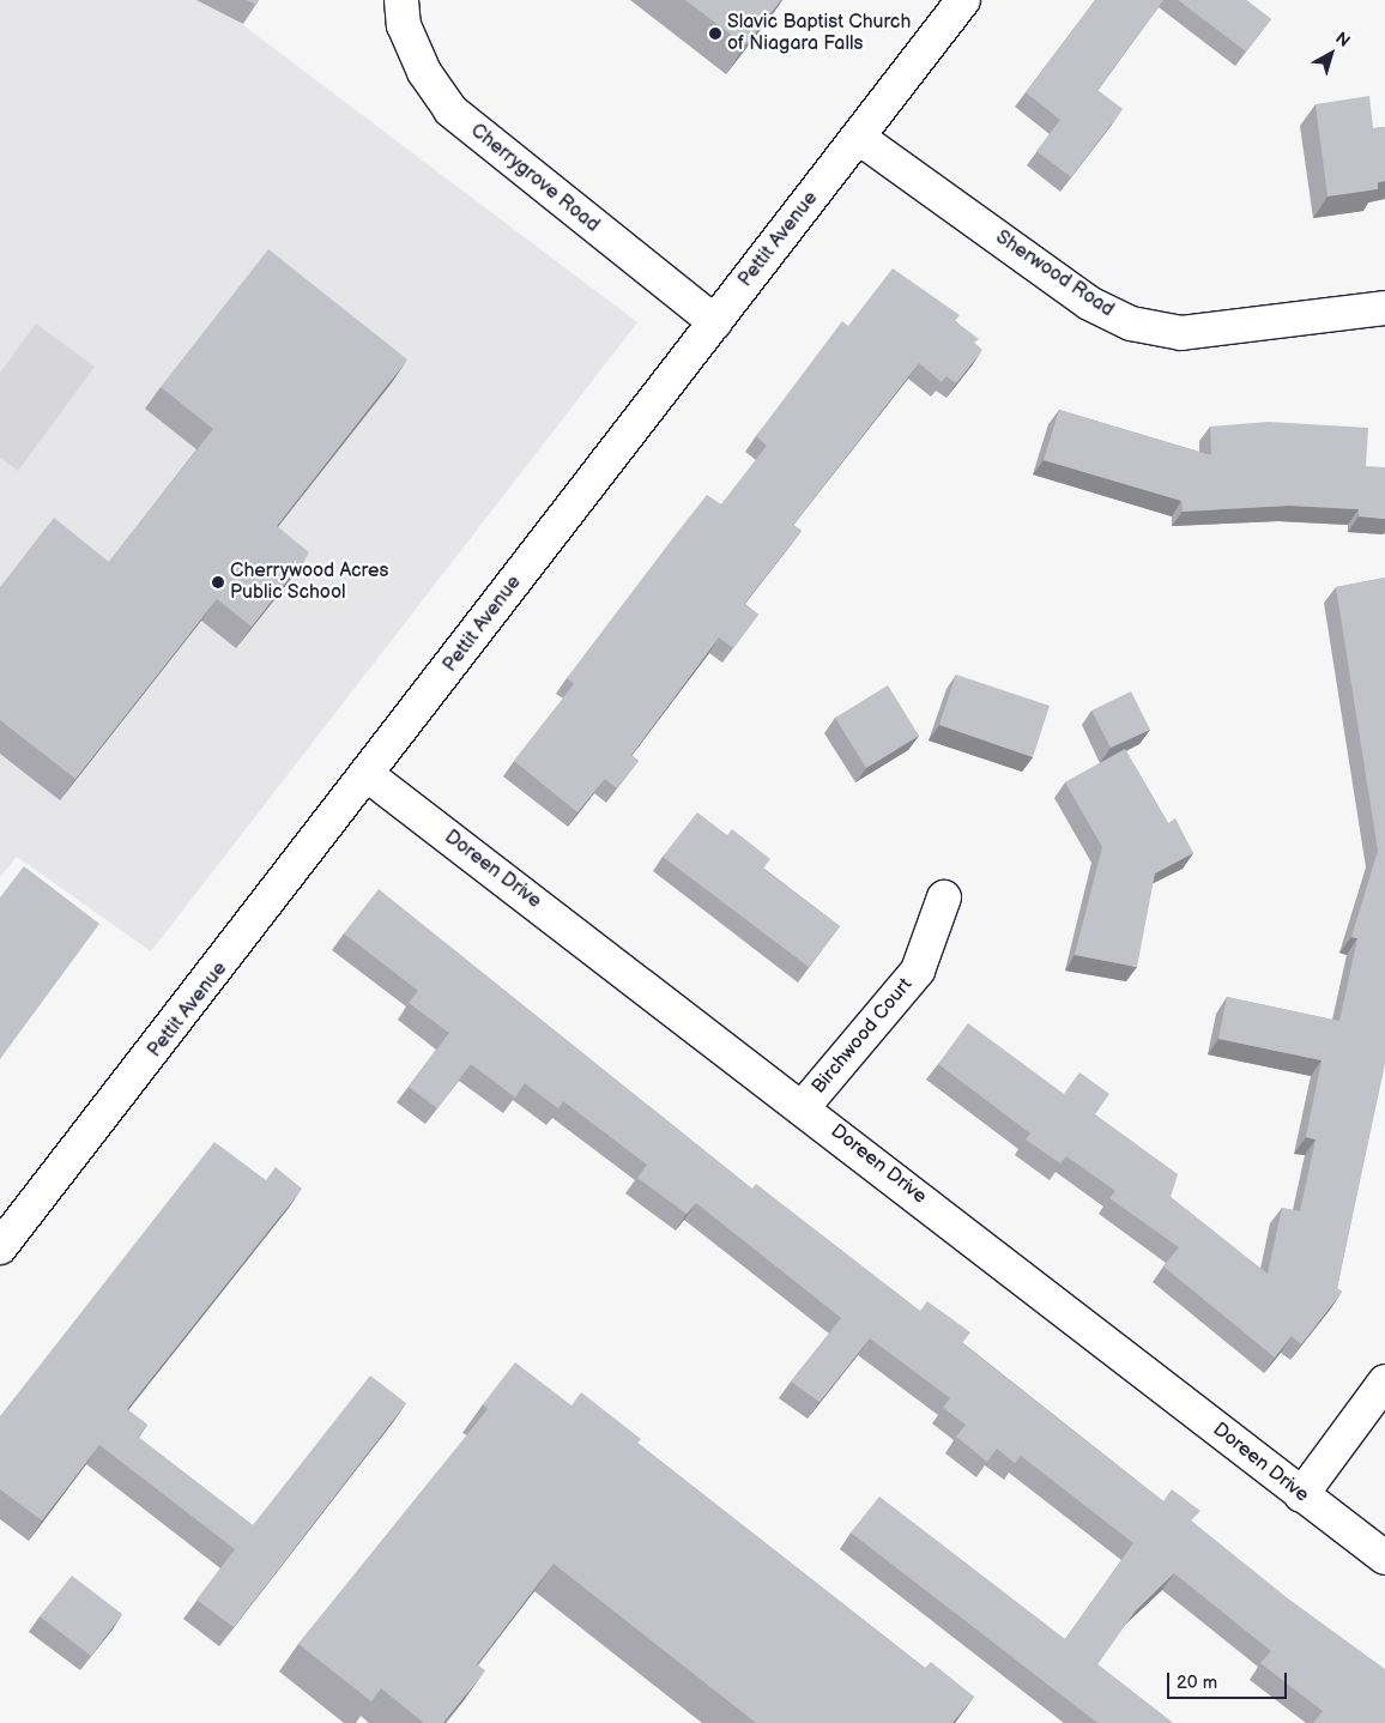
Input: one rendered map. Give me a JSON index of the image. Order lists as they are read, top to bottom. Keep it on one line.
{"streets":{"street":["Cherrygrove Road","Pettit Avenue","Sherwood Road","Doreen Drive","Birchwood Court"]},"crossings":[["Cherrygrove Road","Pettit Avenue"],["Pettit Avenue","Sherwood Road"],["Pettit Avenue","Doreen Drive"],["Doreen Drive","Birchwood Court"]],"places":["Slavic Baptist Church of Niagara Falls","Cherrywood Acres Public School"],"scale_bar":"20 m","north":"top right"}
